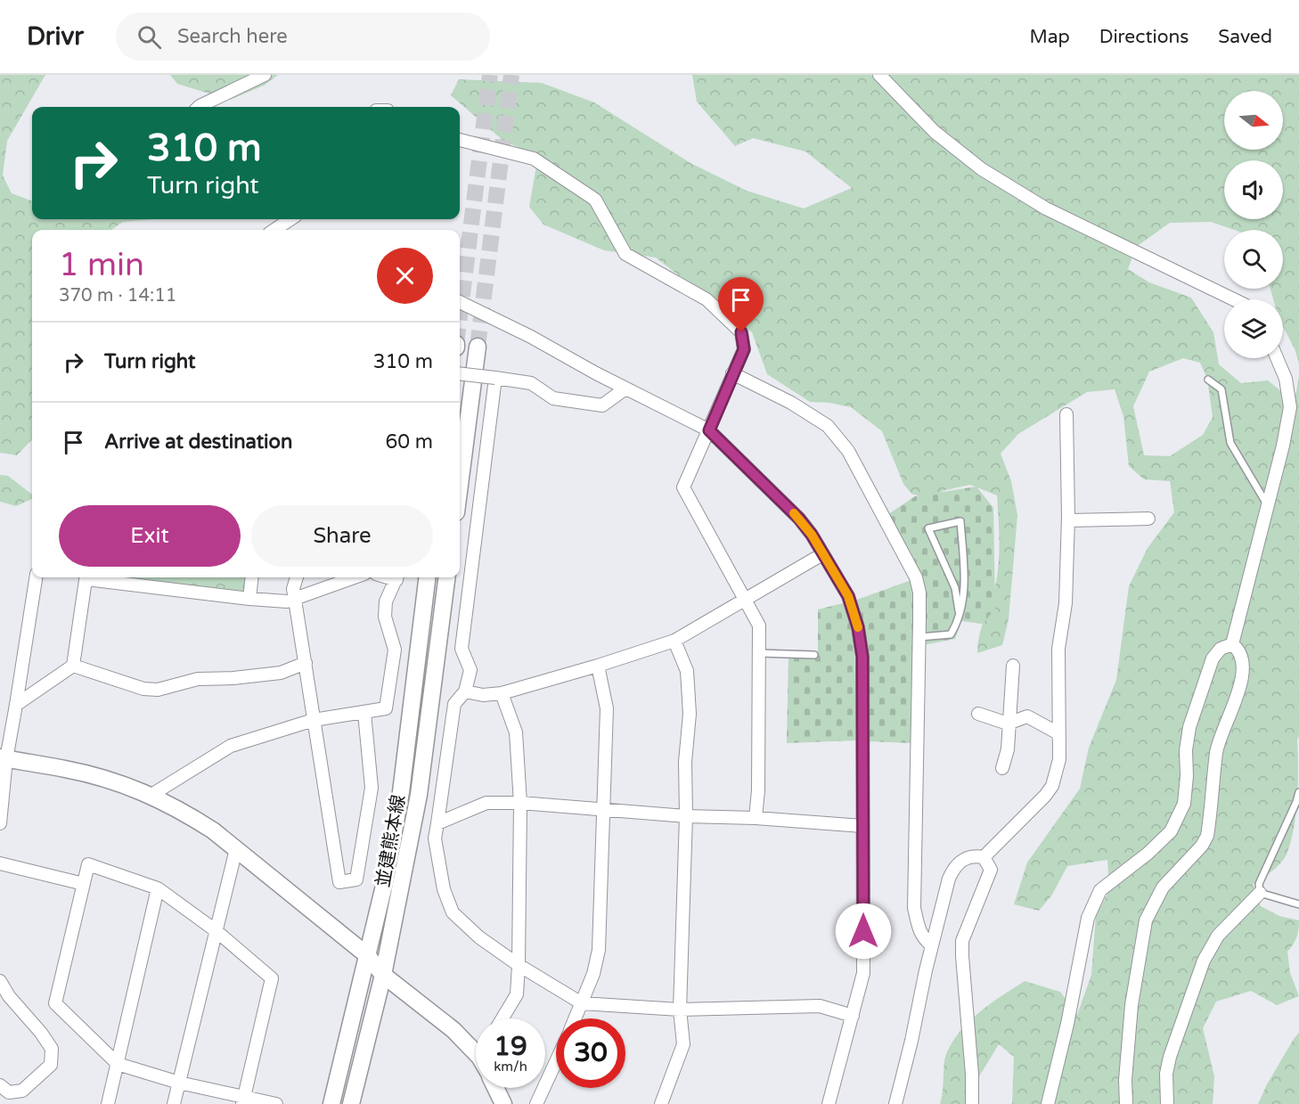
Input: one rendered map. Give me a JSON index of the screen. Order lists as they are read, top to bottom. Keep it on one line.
{"streets":{"main road":["並建熊本線"]},"north":"right","page":{"header":"Drivr","search":"Search here","nav":["Map","Directions","Saved"],"turn":["310 m","Turn right"],"heading":["1 min","370 m · 14:11"],"list":[{"name":"Turn right","value":"310 m"},{"name":"Arrive at destination","value":"60 m"}],"buttons":["Exit","Share"],"speed":"19 km/h","limit":"30"}}
